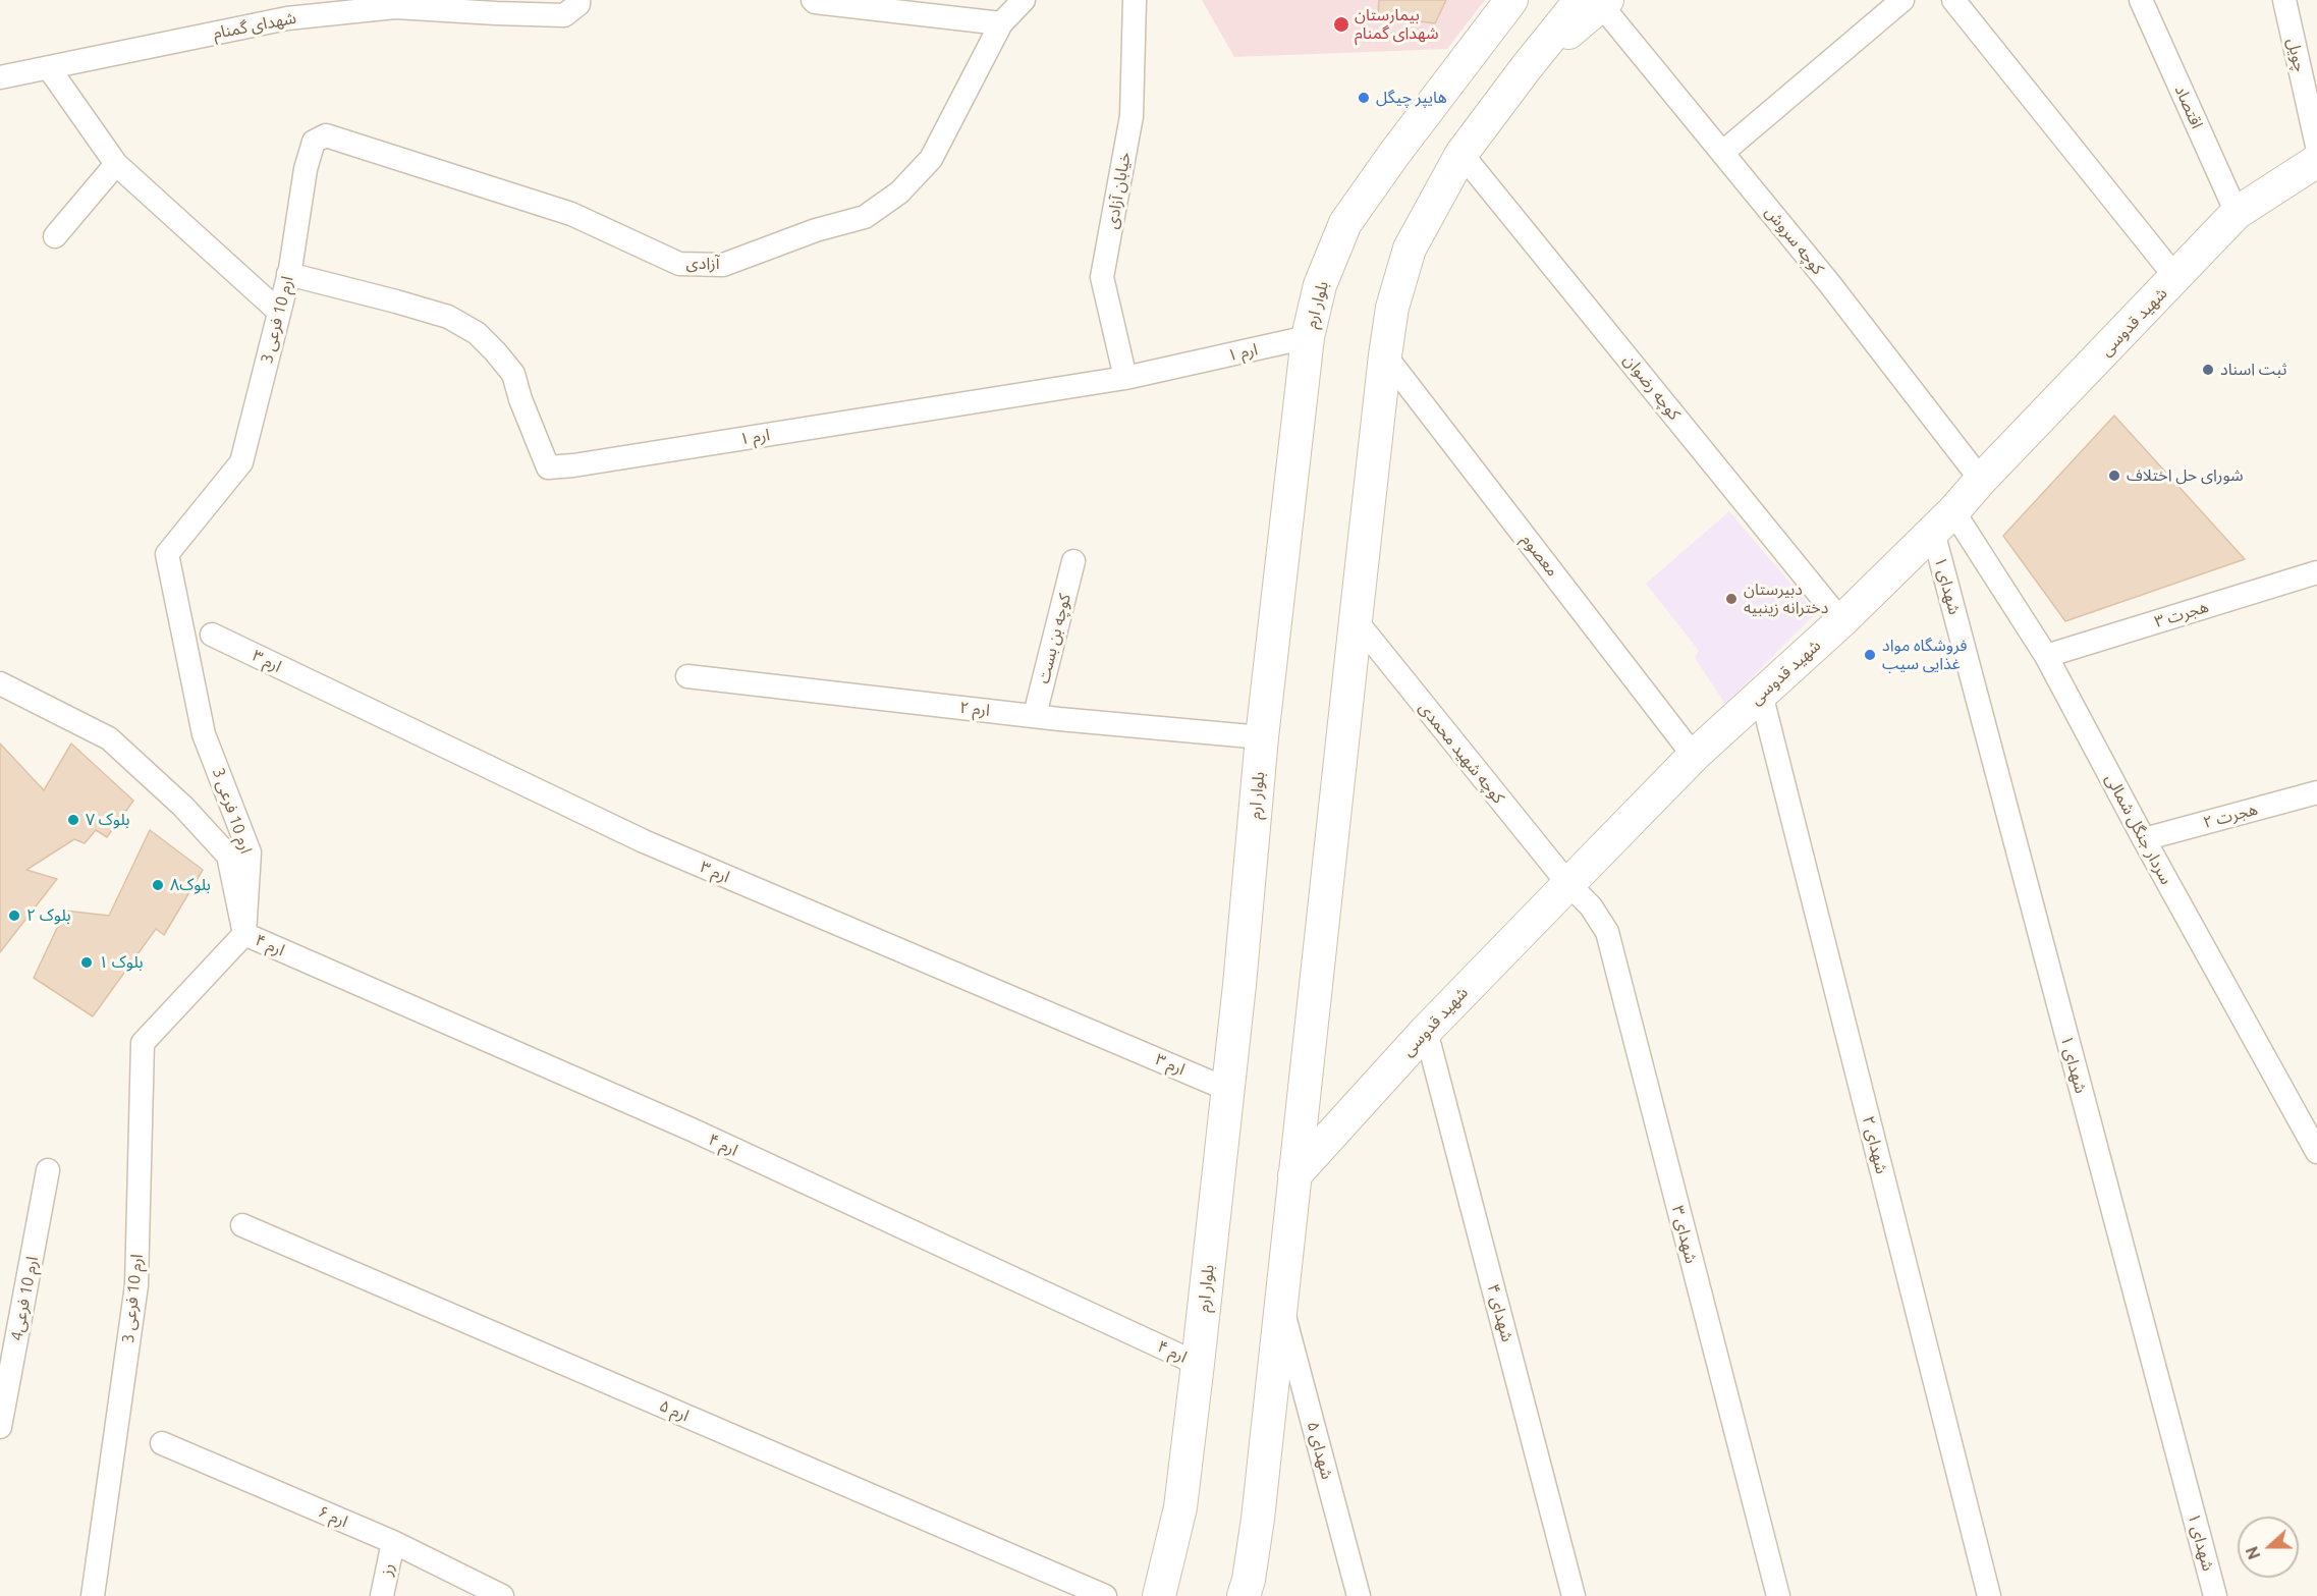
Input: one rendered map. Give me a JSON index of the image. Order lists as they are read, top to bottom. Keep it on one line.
{"streets":{"main road":["بلوار ارم","شهید قدوسی"],"street":["شهدای گمنام","چویل","اقتصاد","خیابان آزادی","کوچه سروش","آزادی","ارم 10 فرعی 3","ارم ۱","کوچه رضوان","معصوم","شهدای ۱","هجرت ۳","کوچه بن بست","ارم ۳","ارم ۲","کوچه شهید محمدی","هجرت ۲","سردار جنگل شمالی","ارم ۴","شهدای ۲","شهدای ۳","ارم 10 فرعی4","شهدای ۴","ارم ۵","شهدای ۵","ارم ۶","رز"]},"crossings":[["اقتصاد","شهید قدوسی"],["خیابان آزادی","ارم ۱"],["کوچه سروش","شهید قدوسی"],["آزادی","ارم 10 فرعی 3"],["بلوار ارم","ارم ۱"],["بلوار ارم","ارم ۳"],["بلوار ارم","ارم ۲"],["بلوار ارم","ارم ۴"],["ارم 10 فرعی 3","ارم ۱"],["ارم 10 فرعی 3","ارم ۴"],["شهید قدوسی","کوچه رضوان"],["شهید قدوسی","معصوم"],["شهید قدوسی","شهدای ۱"],["شهید قدوسی","کوچه شهید محمدی"],["شهید قدوسی","سردار جنگل شمالی"],["شهید قدوسی","شهدای ۲"],["شهید قدوسی","شهدای ۳"],["شهید قدوسی","شهدای ۴"],["شهدای ۱","سردار جنگل شمالی"],["هجرت ۳","سردار جنگل شمالی"],["کوچه بن بست","ارم ۲"],["کوچه شهید محمدی","شهدای ۳"],["هجرت ۲","سردار جنگل شمالی"],["ارم ۶","رز"]],"places":["بیمارستان شهدای گمنام","هایپر چیگل","ثبت اسناد","شورای حل اختلاف","دبیرستان دخترانه زینبیه","فروشگاه مواد غذایی سیب","بلوک ۷","بلوک۸","بلوک ۲","بلوک ۱"],"north":"left"}
